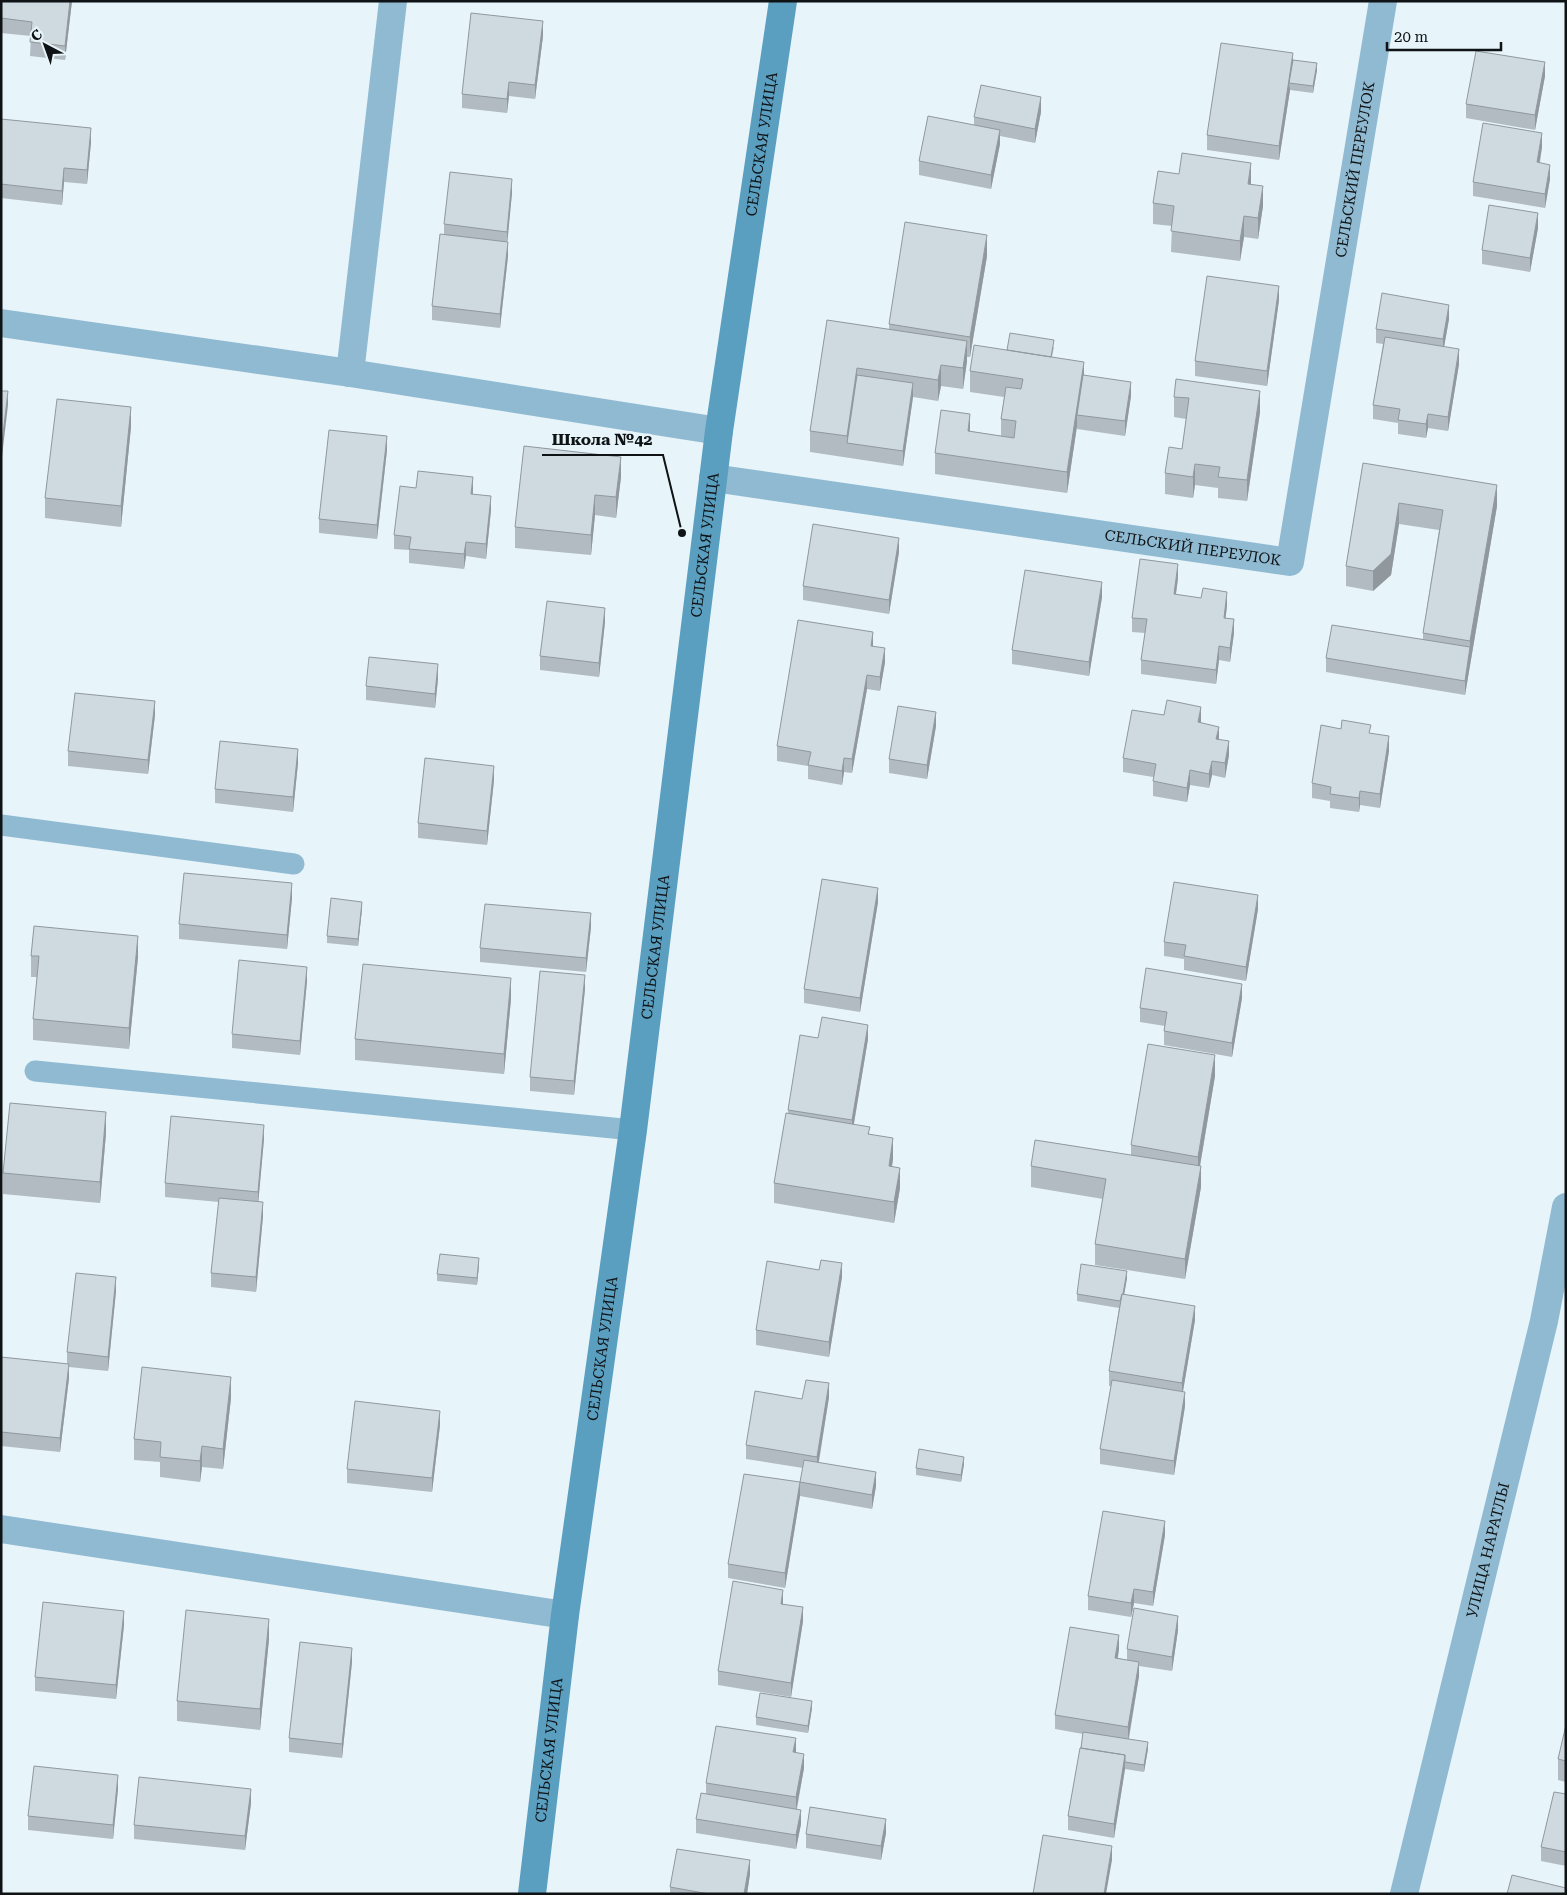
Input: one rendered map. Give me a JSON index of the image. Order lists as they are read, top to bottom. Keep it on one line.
{"streets":{"main road":["СЕЛЬСКАЯ УЛИЦА"],"street":["СЕЛЬСКИЙ ПЕРЕУЛОК","УЛИЦА НАРАТЛЫ"]},"crossings":[["СЕЛЬСКАЯ УЛИЦА","СЕЛЬСКИЙ ПЕРЕУЛОК"]],"places":["Школа №42"],"scale_bar":"20 m","north":"top left"}
